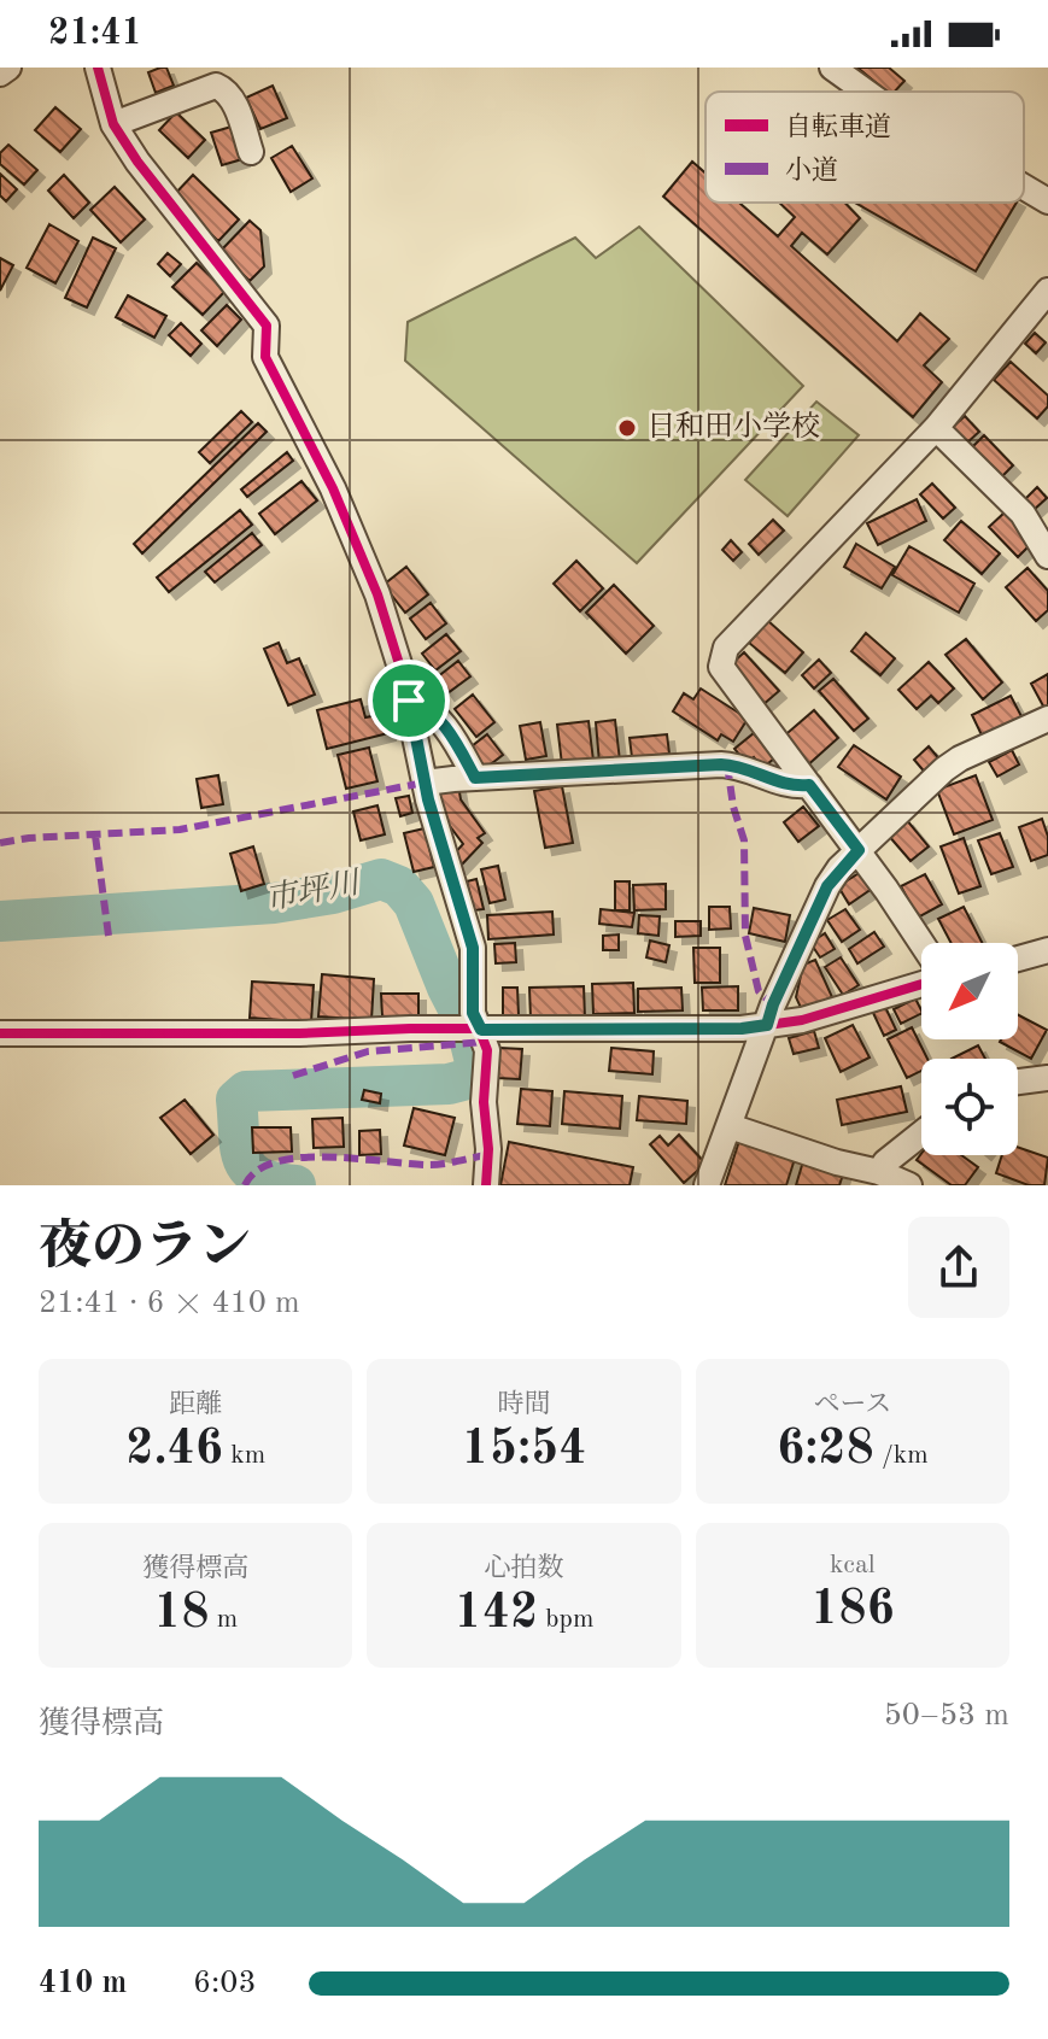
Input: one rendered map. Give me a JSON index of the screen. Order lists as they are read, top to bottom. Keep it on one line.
{"water":["市坪川"],"places":["日和田小学校"],"legend":["自転車道","小道"],"north":"bottom left","page":{"status":"21:41","heading":["夜のラン","21:41 · 6 × 410 m"],"stats":[["距離","2.46 km"],["時間","15:54"],["ペース","6:28 /km"],["獲得標高","18 m"],["心拍数","142 bpm"],["kcal","186"]],"chart":["獲得標高","50–53 m"],"list":[{"name":"410 m","note":"6:03"}]}}
